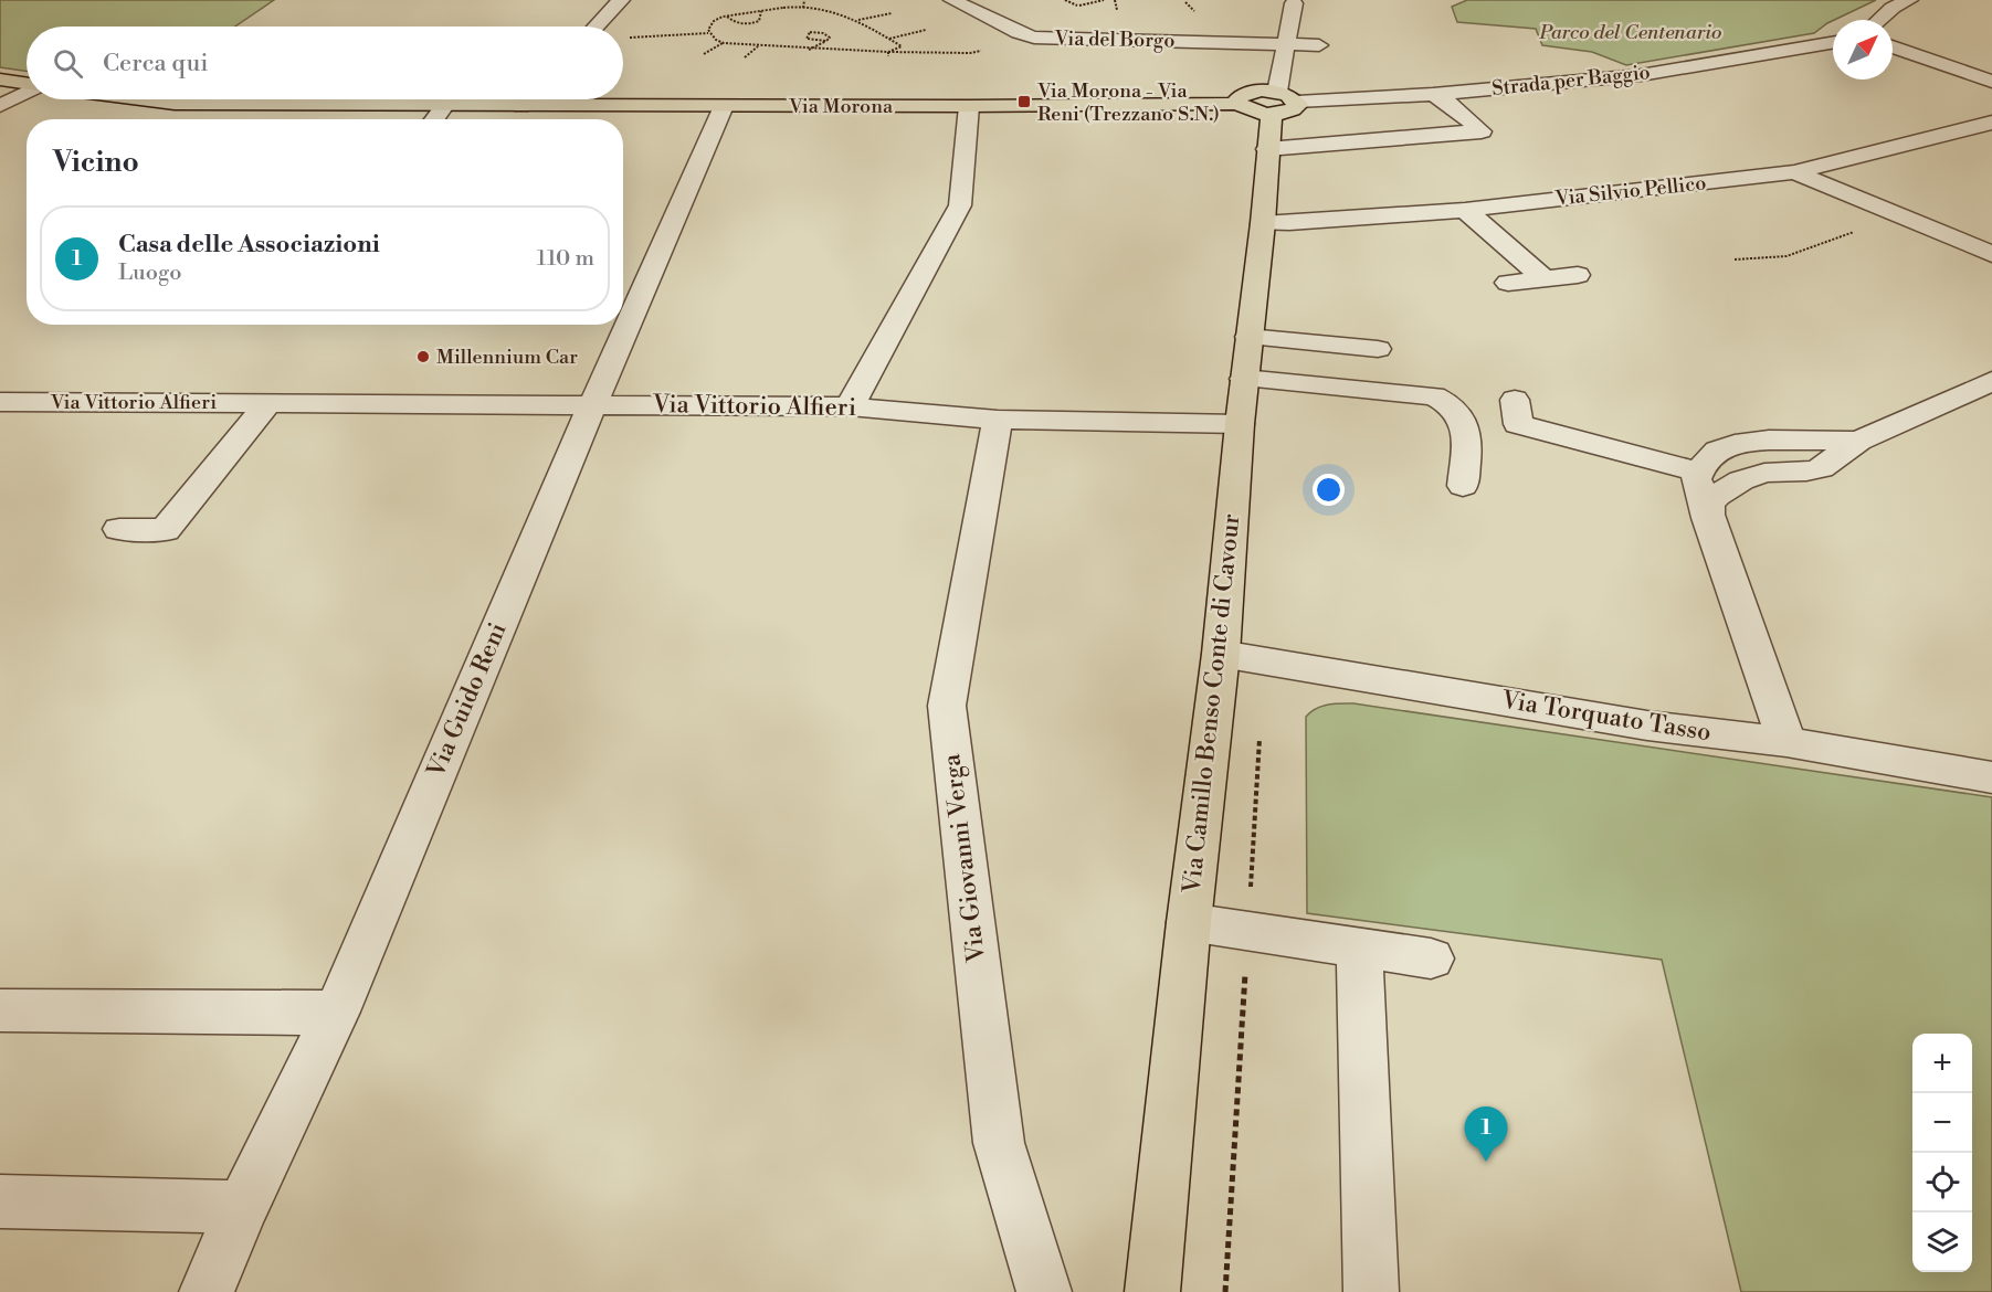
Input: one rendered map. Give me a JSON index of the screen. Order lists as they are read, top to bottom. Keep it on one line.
{"streets":{"main road":["Via Morona","Via Camillo Benso Conte di Cavour"],"street":["Via del Borgo","Strada per Baggio","Via Silvio Pellico","Via Vittorio Alfieri","Via Guido Reni","Via Torquato Tasso","Via Giovanni Verga"]},"crossings":[["Via Morona","Via Guido Reni"],["Via Silvio Pellico","Via Camillo Benso Conte di Cavour"],["Via Vittorio Alfieri","Via Guido Reni"],["Via Vittorio Alfieri","Via Camillo Benso Conte di Cavour"],["Via Vittorio Alfieri","Via Giovanni Verga"],["Via Camillo Benso Conte di Cavour","Via Torquato Tasso"]],"parks":["Parco del Centenario"],"places":{"transit":["Via Morona - Via Reni (Trezzano S.N.)"],"other":["Millennium Car"]},"north":"top right","page":{"search":"Cerca qui","heading":"Vicino","list":[{"mark":"1","name":"Casa delle Associazioni","note":"Luogo","value":"110 m"}],"map_buttons":["+","−"],"pins":"1"}}
